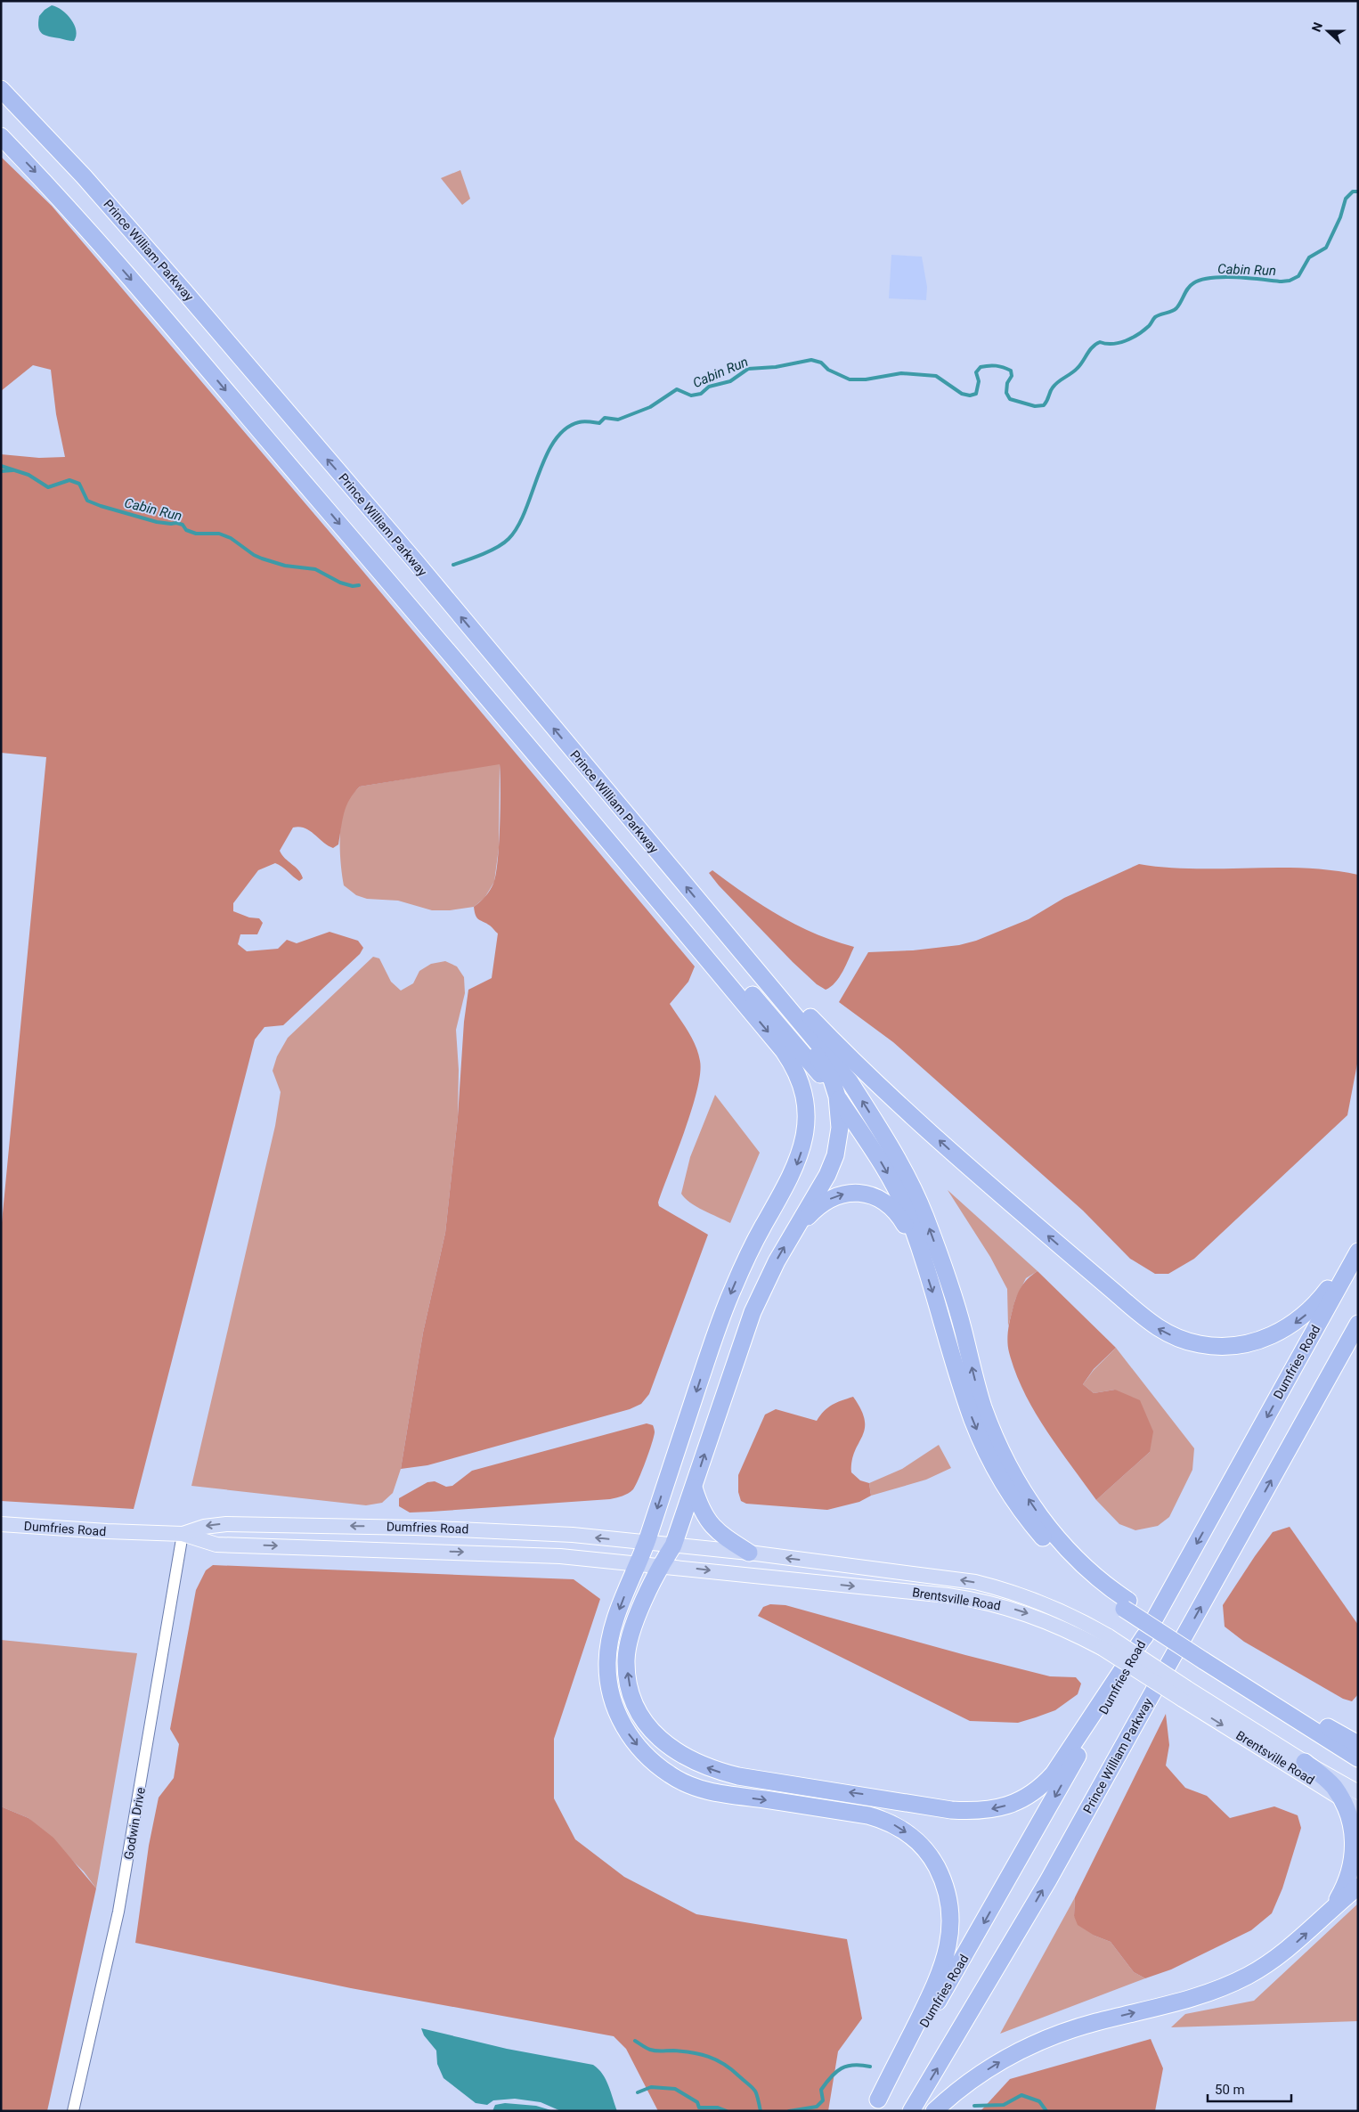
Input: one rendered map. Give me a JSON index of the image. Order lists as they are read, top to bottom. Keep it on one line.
{"streets":{"highway":["Prince William Parkway","Dumfries Road"],"main road":["Brentsville Road"],"street":["Godwin Drive"]},"crossings":[["Dumfries Road","Brentsville Road"],["Dumfries Road","Godwin Drive"]],"one_way":["Prince William Parkway"],"water":["Cabin Run"],"scale_bar":"50 m","north":"left"}
